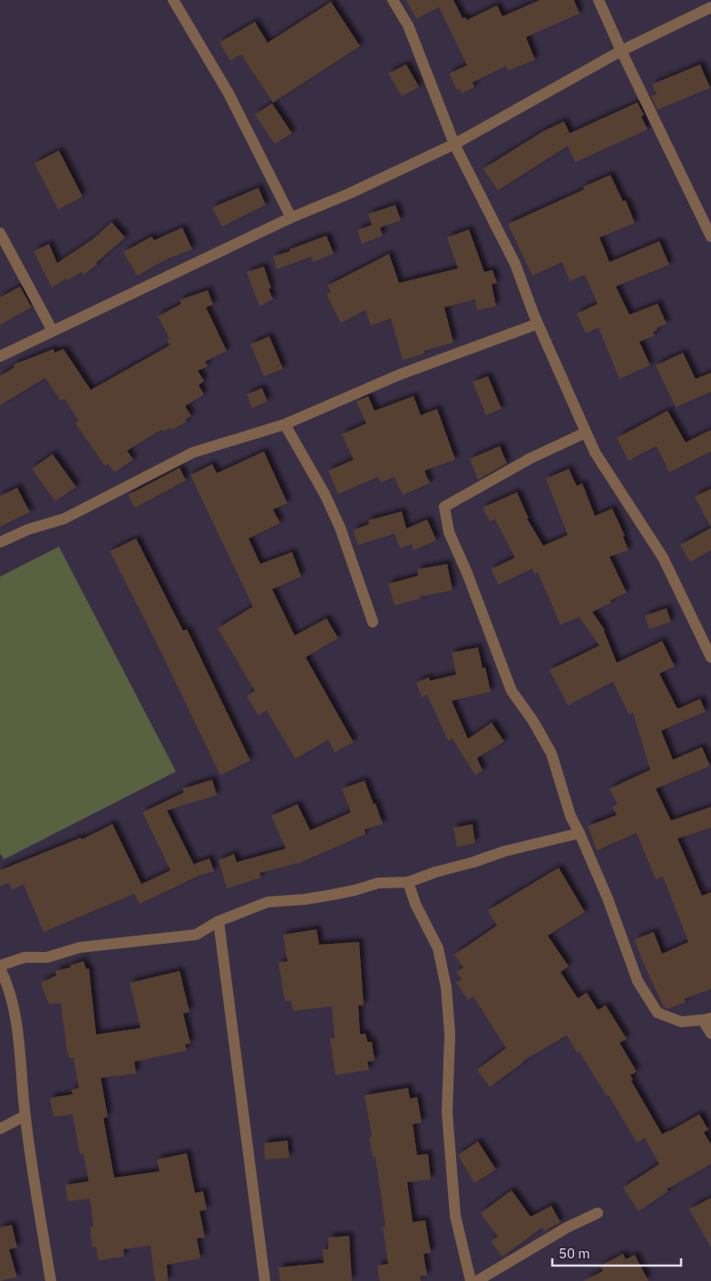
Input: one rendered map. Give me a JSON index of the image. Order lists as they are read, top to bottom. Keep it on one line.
{"scale_bar":"50 m"}
